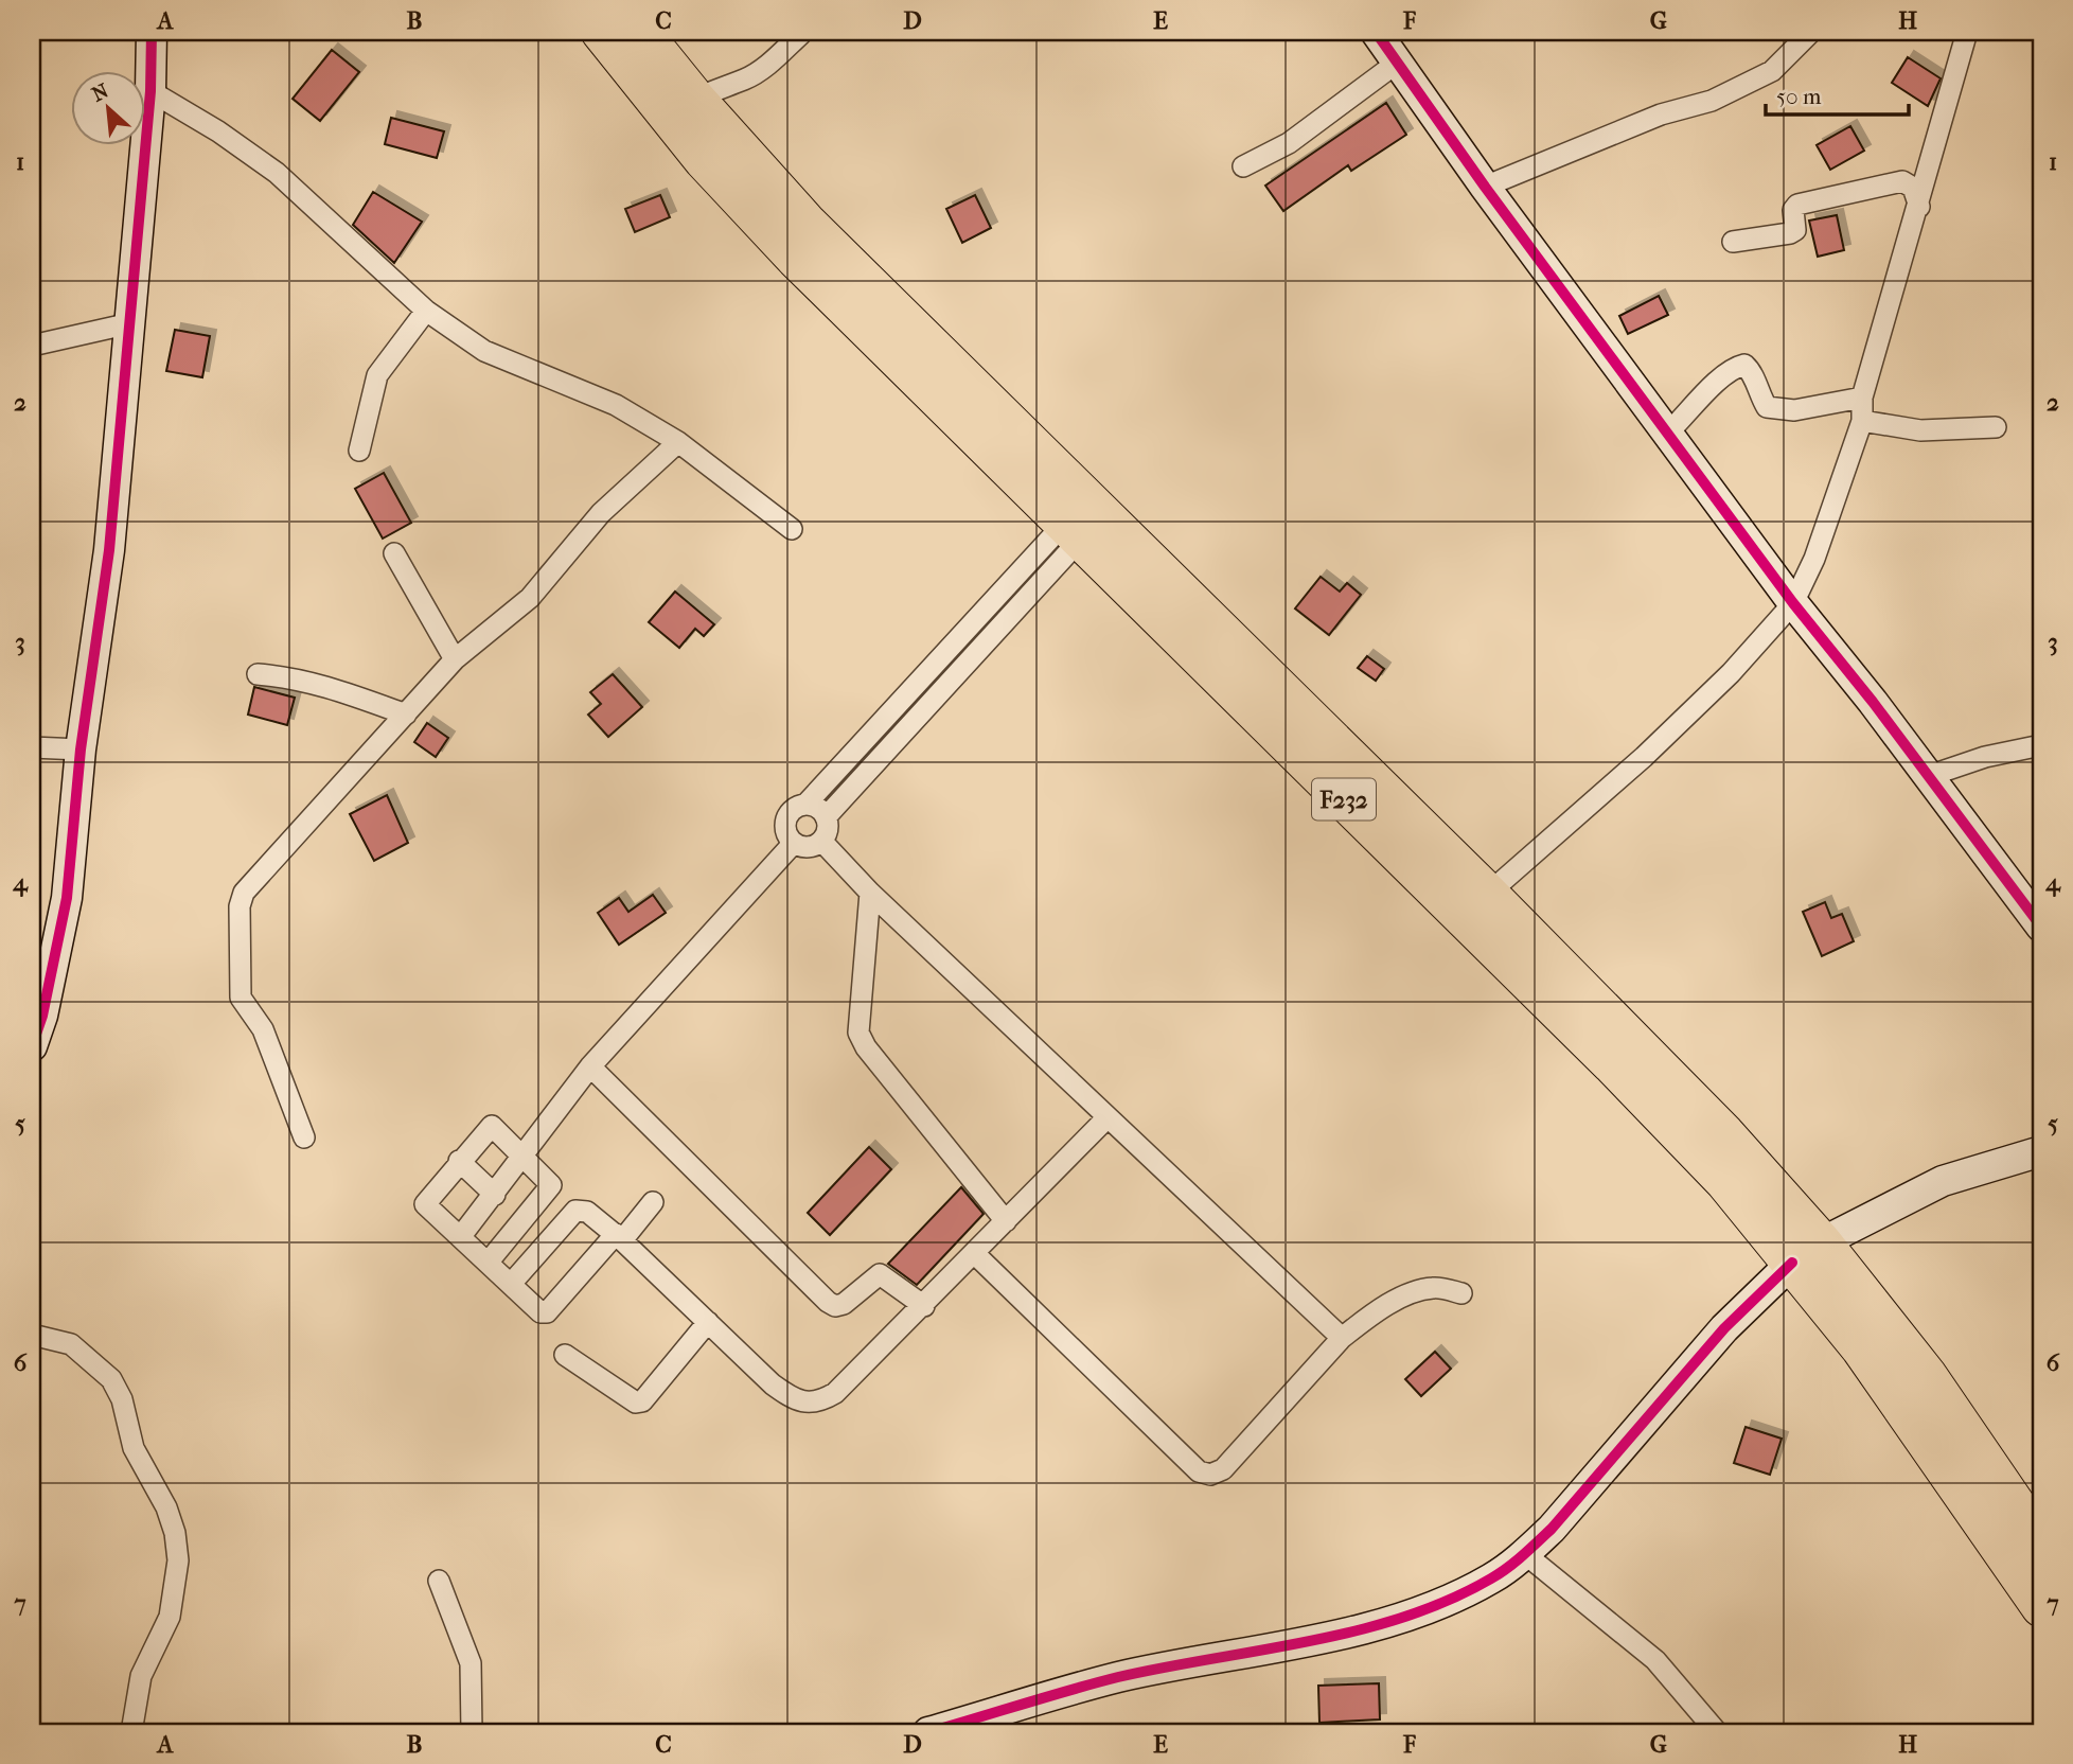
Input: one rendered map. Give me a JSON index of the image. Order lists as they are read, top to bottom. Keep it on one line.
{"streets":{"highway":["F232"]},"scale_bar":"50 m","north":"top left","grid":{"columns":["A","B","C","D","E","F","G","H"],"rows":["1","2","3","4","5","6","7"]}}
